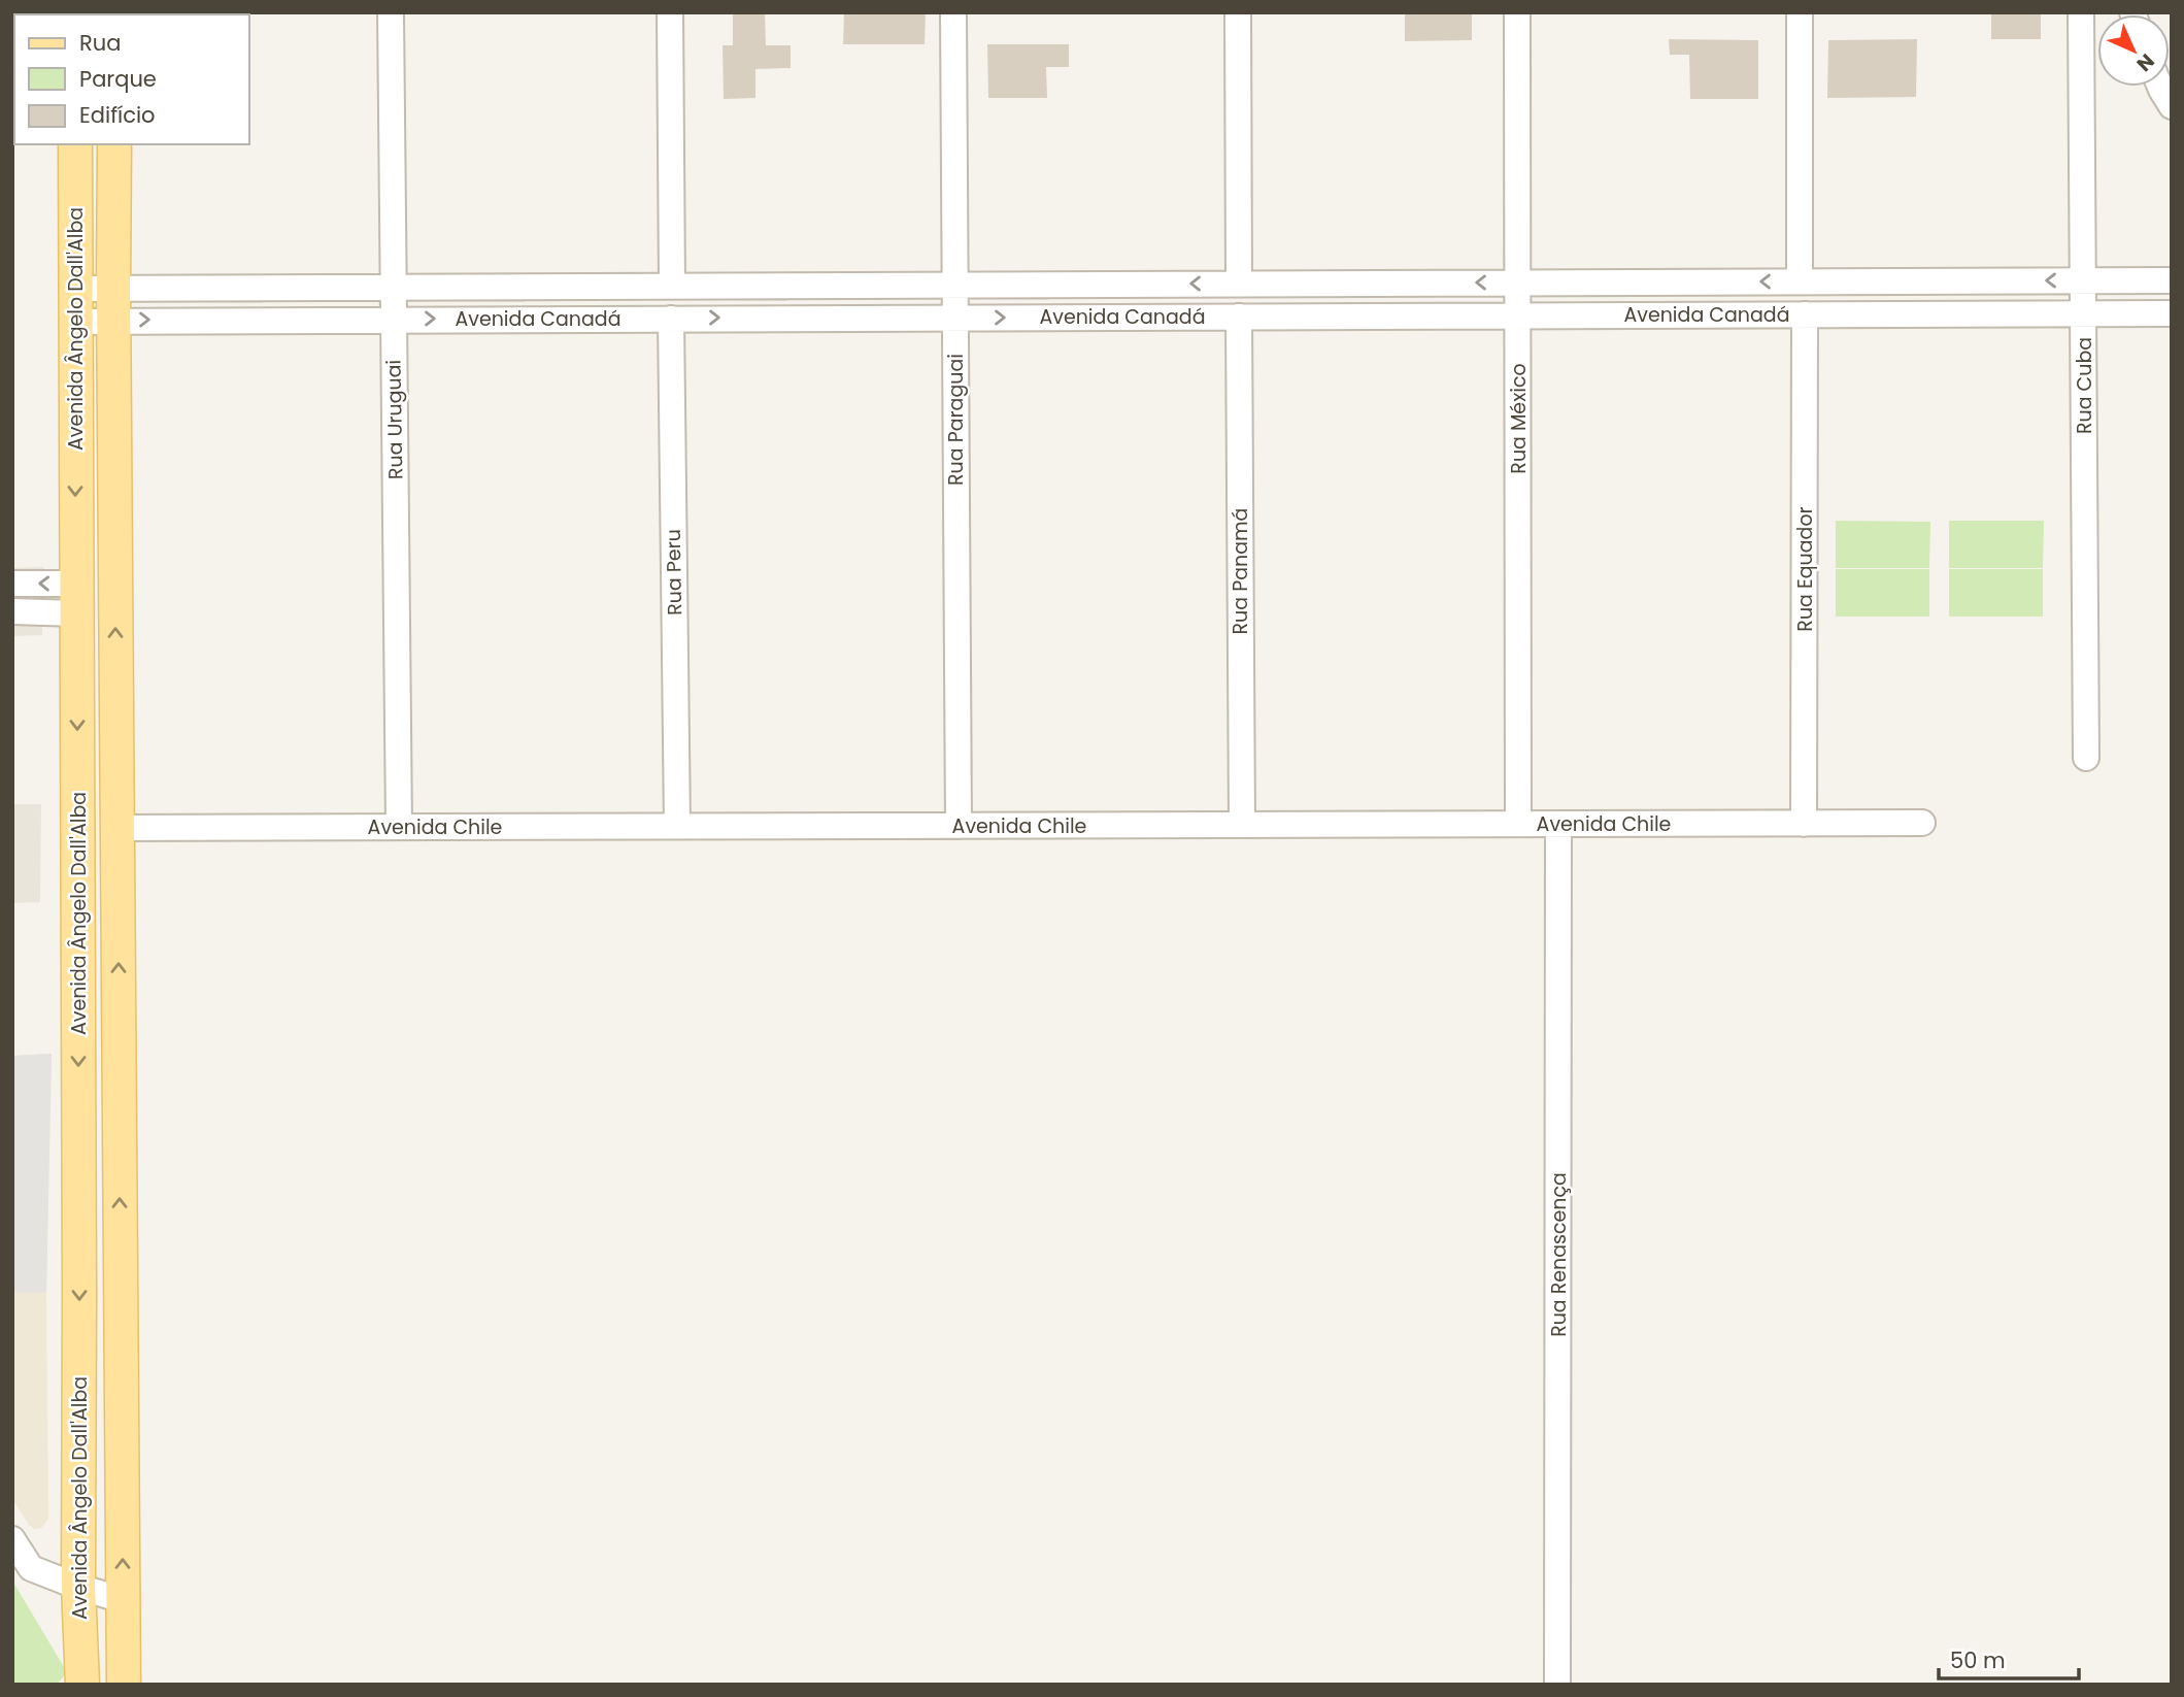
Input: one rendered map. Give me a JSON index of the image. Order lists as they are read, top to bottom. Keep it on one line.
{"streets":{"main road":["Avenida Ângelo Dall'Alba"],"street":["Avenida Canadá","Rua Cuba","Rua México","Rua Uruguai","Rua Paraguai","Rua Equador","Rua Panamá","Rua Peru","Avenida Chile","Rua Renascença"]},"crossings":[["Avenida Canadá","Avenida Ângelo Dall'Alba"],["Avenida Canadá","Rua Cuba"],["Avenida Canadá","Rua México"],["Avenida Canadá","Rua Uruguai"],["Avenida Canadá","Rua Paraguai"],["Avenida Canadá","Rua Equador"],["Avenida Canadá","Rua Panamá"],["Avenida Canadá","Rua Peru"],["Avenida Ângelo Dall'Alba","Avenida Chile"],["Rua México","Avenida Chile"],["Rua Uruguai","Avenida Chile"],["Rua Paraguai","Avenida Chile"],["Rua Equador","Avenida Chile"],["Rua Panamá","Avenida Chile"],["Rua Peru","Avenida Chile"],["Avenida Chile","Rua Renascença"]],"legend":["Rua","Parque","Edifício"],"scale_bar":"50 m","north":"bottom right"}
